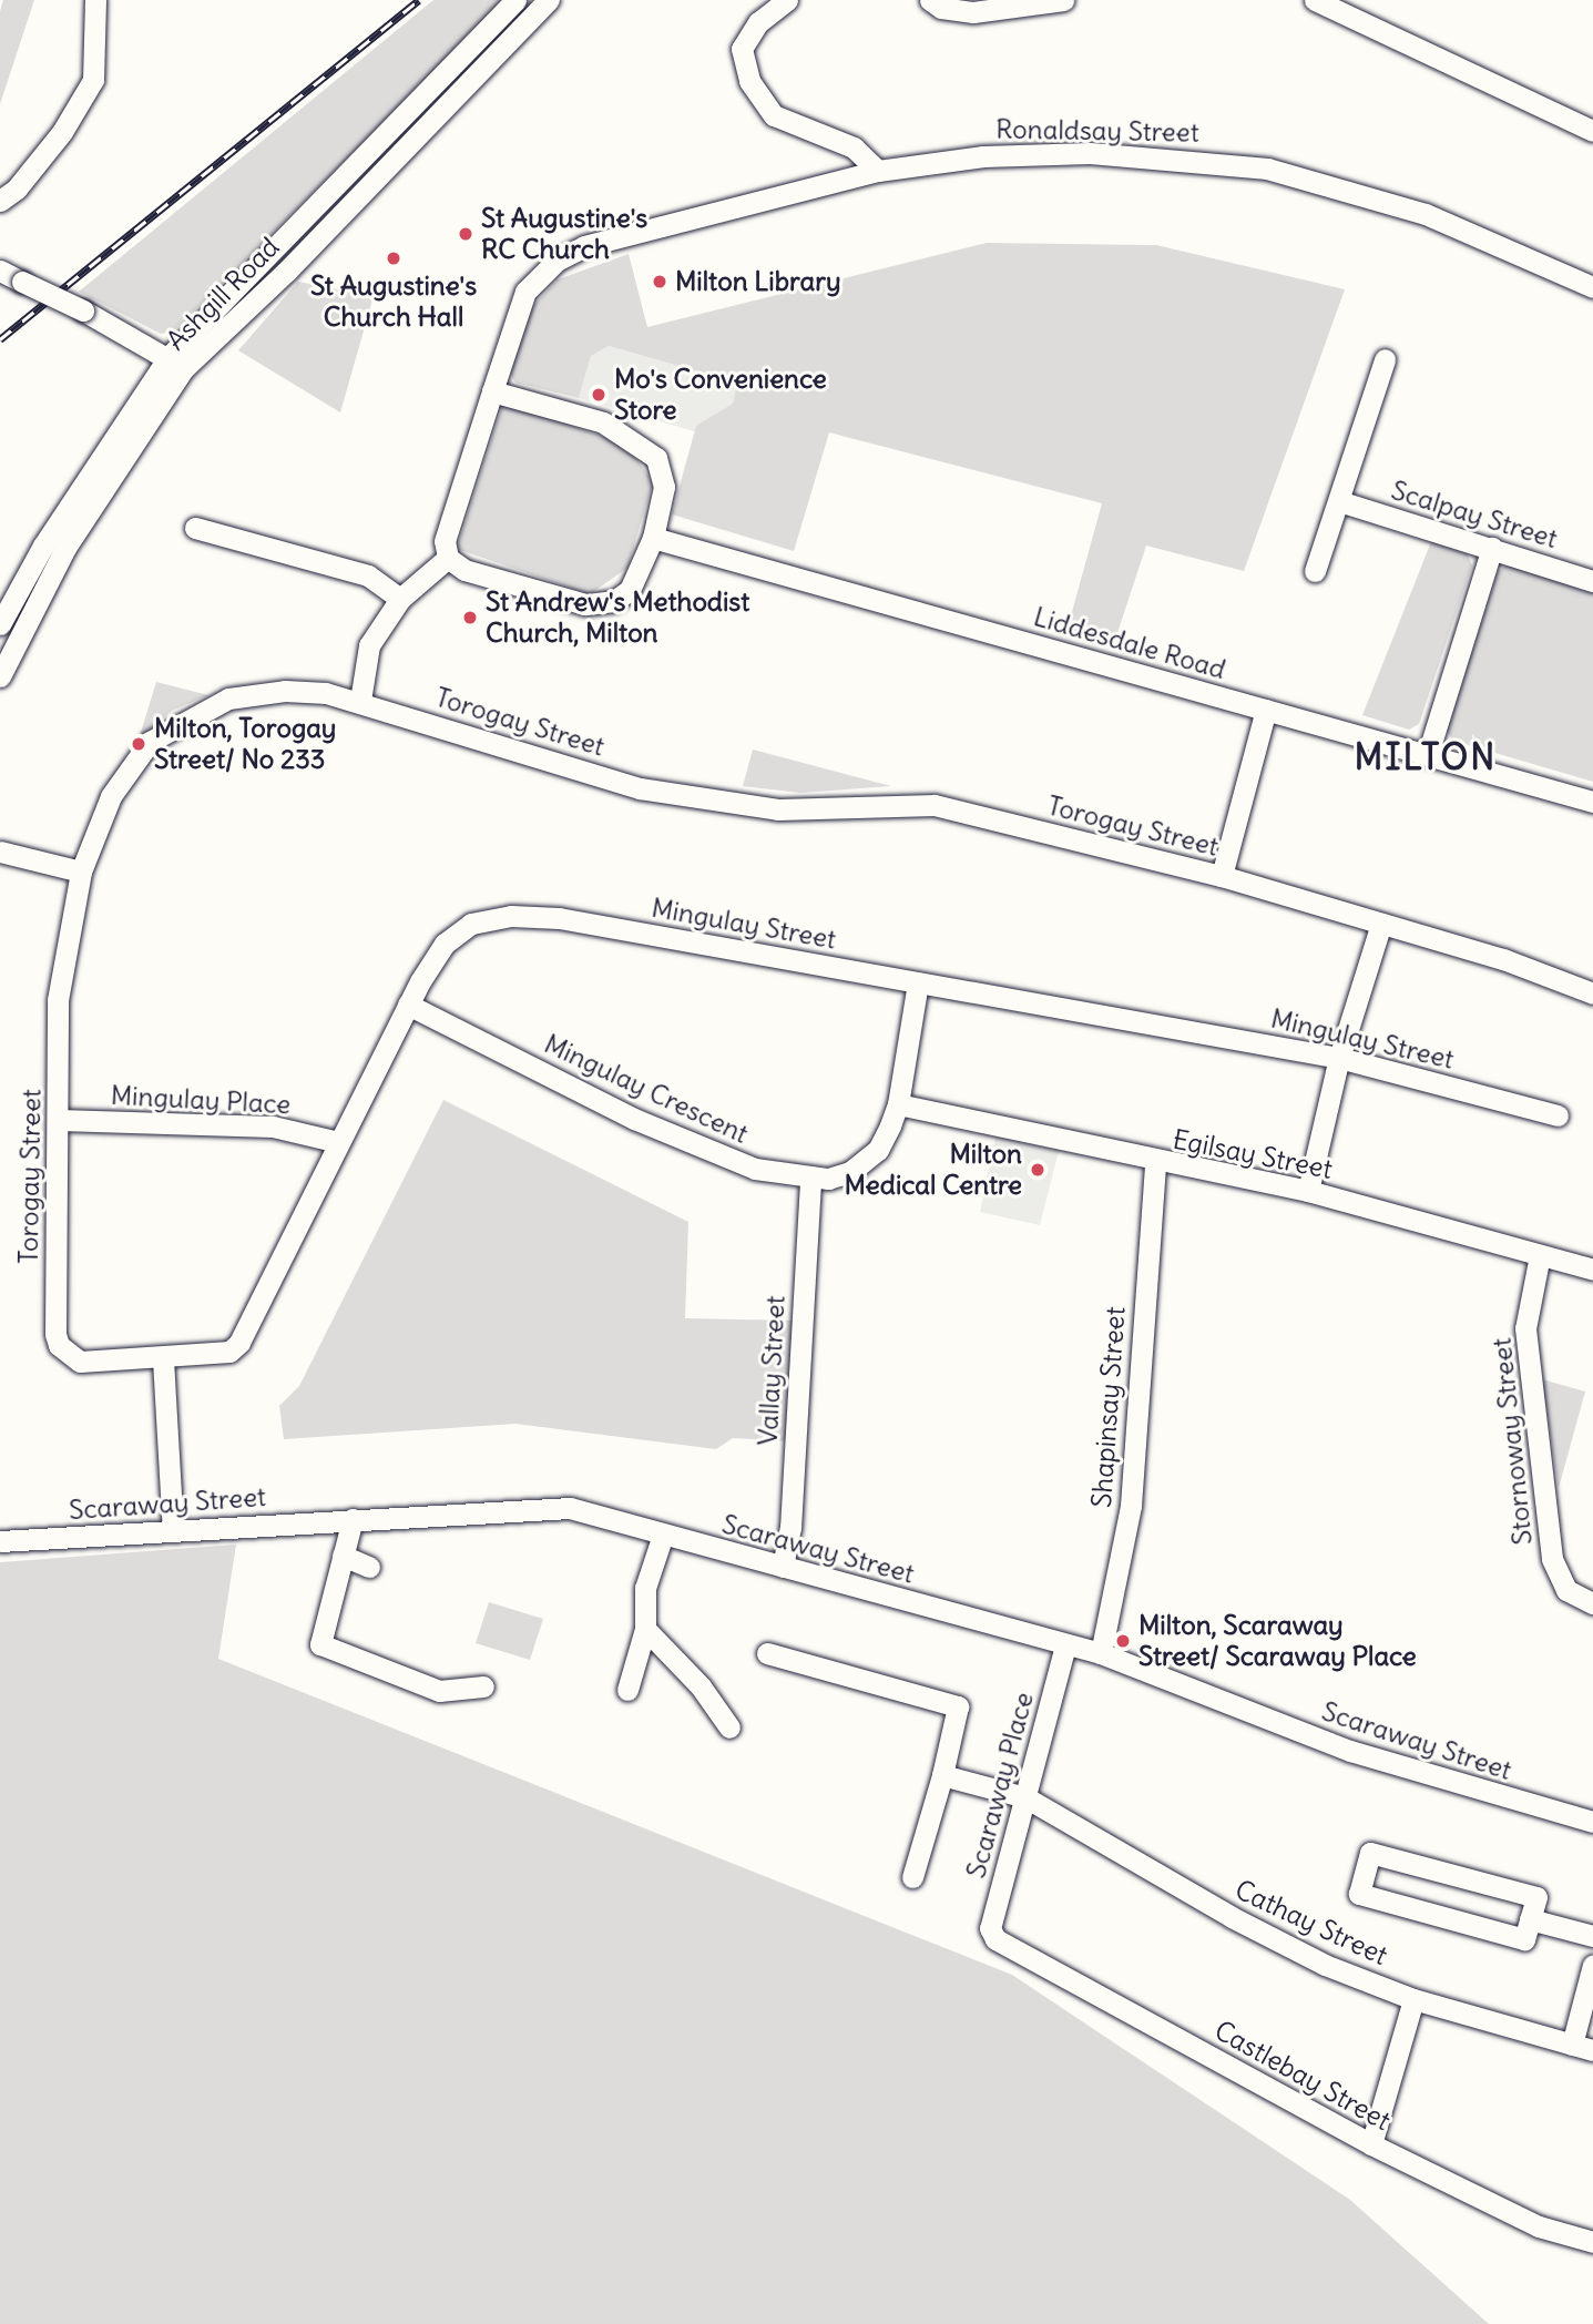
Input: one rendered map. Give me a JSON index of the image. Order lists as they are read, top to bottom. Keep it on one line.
{"streets":{"street":["Ronaldsay Street","Ashgill Road","Scalpay Street","Liddesdale Road","Torogay Street","Mingulay Street","Mingulay Crescent","Mingulay Place","Egilsay Street","Vallay Street","Shapinsay Street","Stornoway Street","Scaraway Street","Scaraway Place","Cathay Street","Castlebay Street"]},"crossings":[["Ronaldsay Street","Liddesdale Road"],["Torogay Street","Mingulay Street"],["Torogay Street","Mingulay Place"],["Mingulay Street","Mingulay Crescent"],["Mingulay Street","Mingulay Place"],["Mingulay Crescent","Egilsay Street"],["Mingulay Crescent","Vallay Street"],["Egilsay Street","Shapinsay Street"],["Egilsay Street","Stornoway Street"],["Vallay Street","Scaraway Street"],["Shapinsay Street","Scaraway Street"],["Scaraway Street","Scaraway Place"],["Scaraway Place","Cathay Street"],["Scaraway Place","Castlebay Street"]],"districts":["MILTON"],"places":["St Augustine's RC Church","St Augustine's Church Hall","Milton Library","Mo's Convenience Store","St Andrew's Methodist Church, Milton","Milton, Torogay Street/ No 233","Milton Medical Centre","Milton, Scaraway Street/ Scaraway Place"]}
